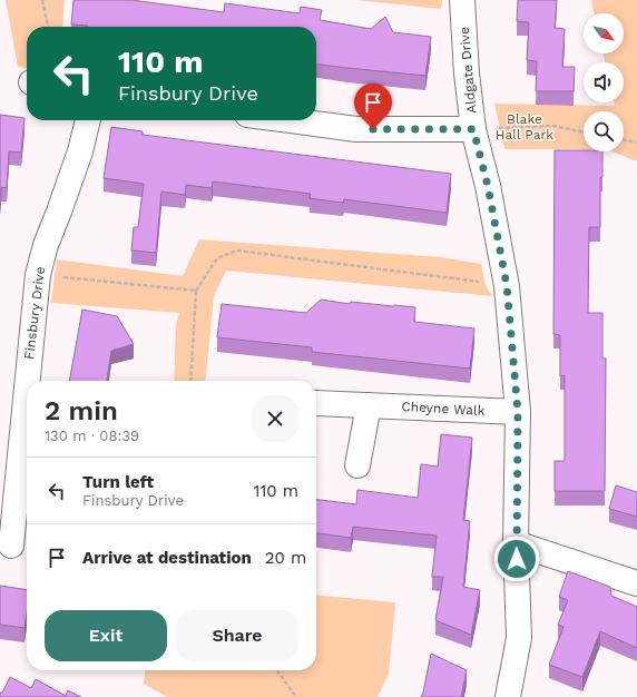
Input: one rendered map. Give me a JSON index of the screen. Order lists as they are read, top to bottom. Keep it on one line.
{"streets":{"street":["Aldgate Drive","Finsbury Drive","Cheyne Walk"]},"crossings":[["Aldgate Drive","Cheyne Walk"]],"parks":["Blake Hall Park"],"north":"bottom right","page":{"turn":["110 m","Finsbury Drive"],"heading":["2 min","130 m · 08:39"],"list":[{"name":"Turn left","note":"Finsbury Drive","value":"110 m"},{"name":"Arrive at destination","value":"20 m"}],"buttons":["Exit","Share"]}}
